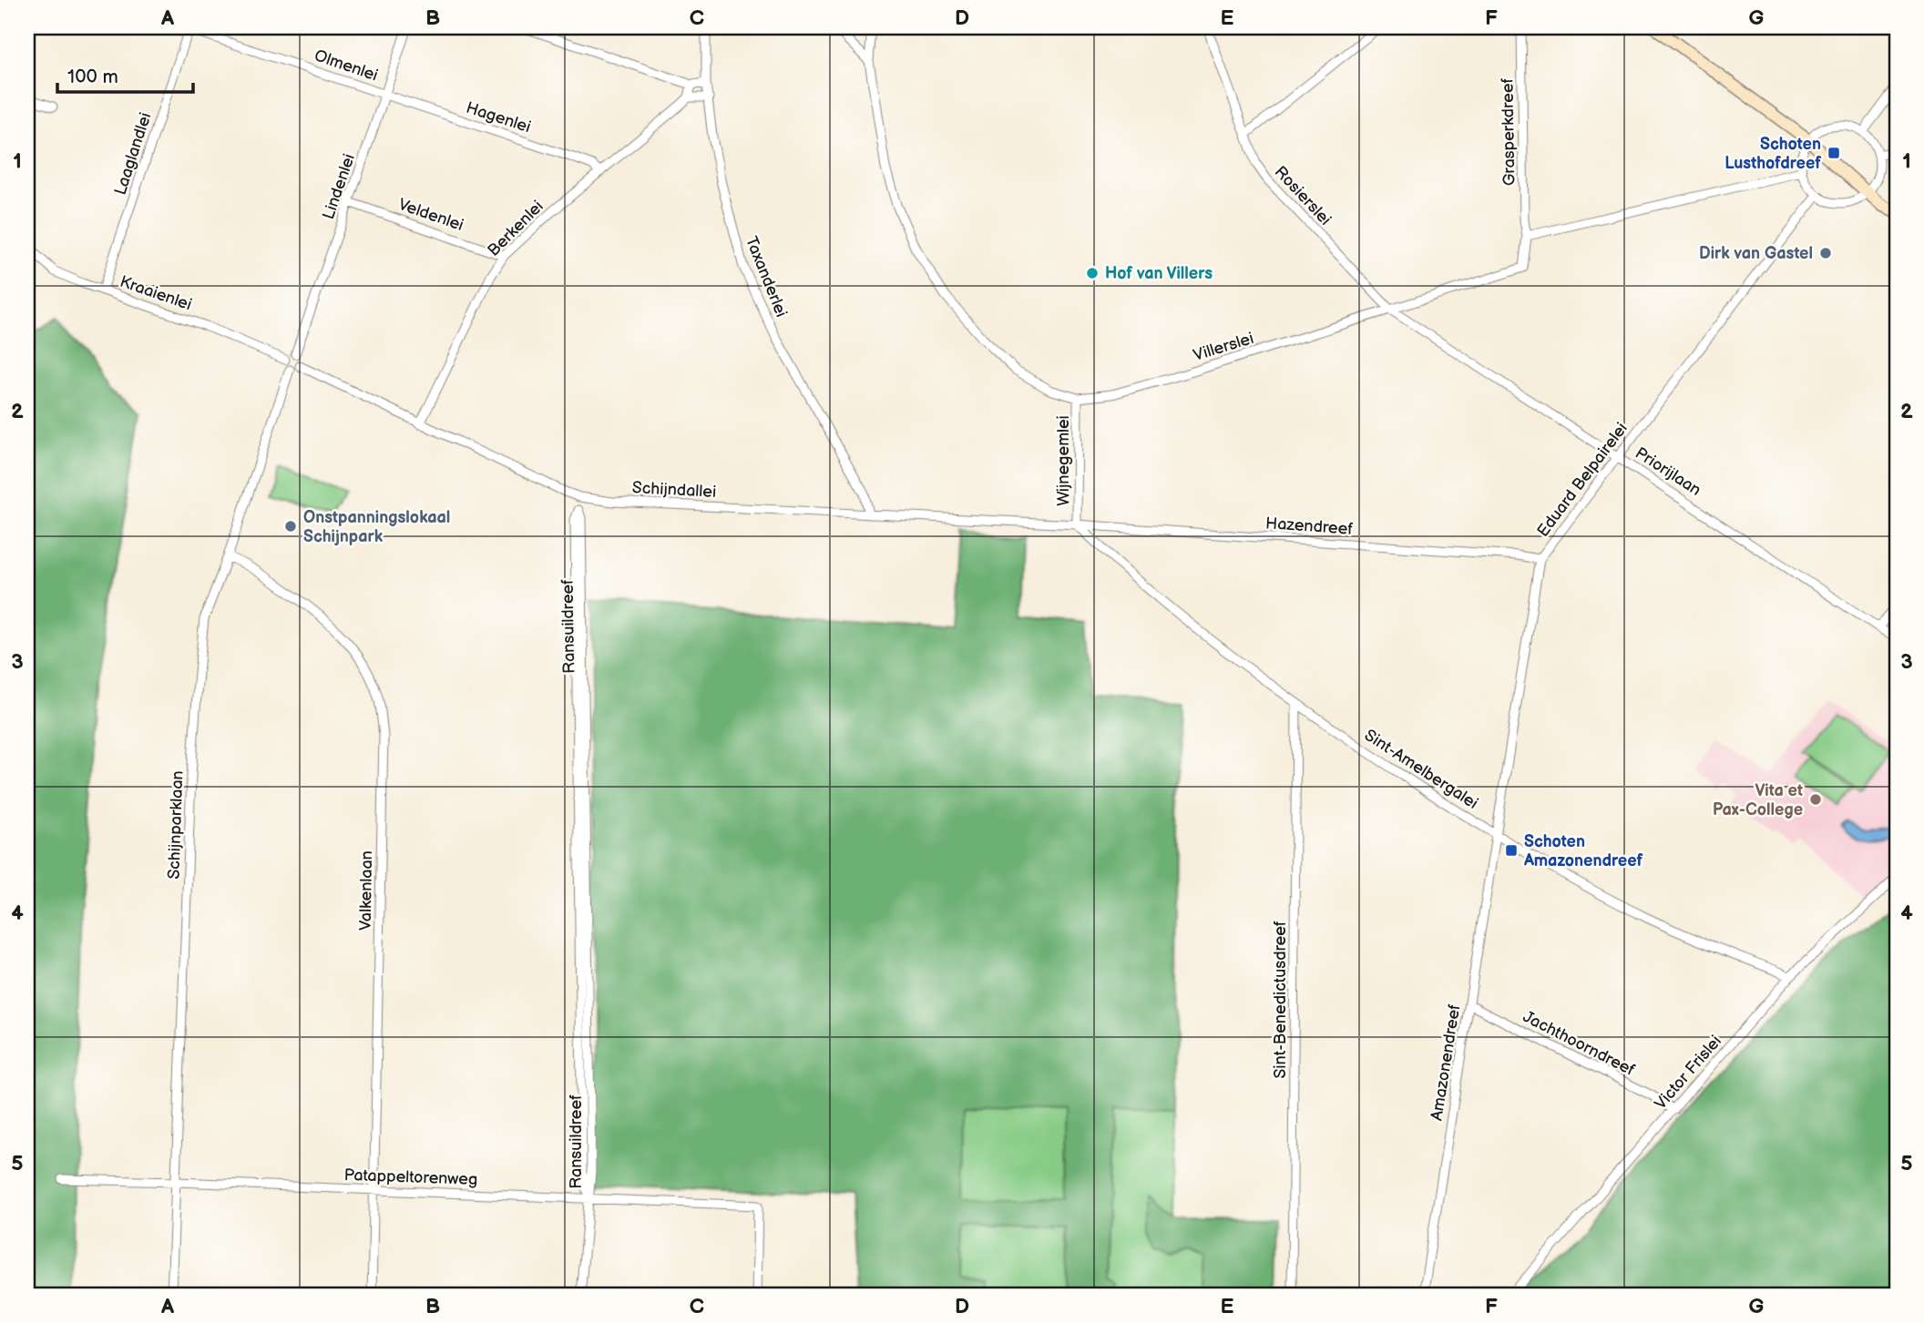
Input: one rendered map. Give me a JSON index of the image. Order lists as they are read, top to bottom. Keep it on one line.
{"streets":{"street":["Olmenlei","Hagenlei","Grasperkdreef","Laaglandlei","Lindenlei","Rosierslei","Veldenlei","Berkenlei","Taxanderlei","Kraaienlei","Villerslei","Wijnegemlei","Priorijlaan","Eduard Belpairelei","Schijndallei","Hazendreef","Ransuildreef","Sint-Amelbergalei","Schijnparklaan","Valkenlaan","Sint-Benedictusdreef","Jachthoorndreef","Amazonendreef","Victor Frislei","Patappeltorenweg"]},"crossings":[["Olmenlei","Hagenlei"],["Olmenlei","Laaglandlei"],["Olmenlei","Lindenlei"],["Hagenlei","Lindenlei"],["Hagenlei","Berkenlei"],["Grasperkdreef","Villerslei"],["Laaglandlei","Kraaienlei"],["Lindenlei","Veldenlei"],["Lindenlei","Kraaienlei"],["Lindenlei","Schijndallei"],["Lindenlei","Schijnparklaan"],["Rosierslei","Villerslei"],["Rosierslei","Priorijlaan"],["Veldenlei","Berkenlei"],["Berkenlei","Schijndallei"],["Taxanderlei","Schijndallei"],["Kraaienlei","Schijndallei"],["Kraaienlei","Schijnparklaan"],["Villerslei","Wijnegemlei"],["Villerslei","Priorijlaan"],["Wijnegemlei","Schijndallei"],["Wijnegemlei","Hazendreef"],["Wijnegemlei","Sint-Amelbergalei"],["Priorijlaan","Eduard Belpairelei"],["Eduard Belpairelei","Hazendreef"],["Eduard Belpairelei","Sint-Amelbergalei"],["Eduard Belpairelei","Amazonendreef"],["Schijndallei","Hazendreef"],["Schijndallei","Ransuildreef"],["Schijndallei","Sint-Amelbergalei"],["Schijndallei","Schijnparklaan"],["Hazendreef","Sint-Amelbergalei"],["Ransuildreef","Patappeltorenweg"],["Sint-Amelbergalei","Sint-Benedictusdreef"],["Sint-Amelbergalei","Amazonendreef"],["Sint-Amelbergalei","Victor Frislei"],["Schijnparklaan","Valkenlaan"],["Schijnparklaan","Patappeltorenweg"],["Valkenlaan","Patappeltorenweg"],["Jachthoorndreef","Amazonendreef"],["Jachthoorndreef","Victor Frislei"]],"places":{"transit":["Schoten Lusthofdreef","Schoten Amazonendreef"],"other":["Dirk van Gastel","Hof van Villers","Onstpanningslokaal Schijnpark","Vita et Pax-College"]},"scale_bar":"100 m","grid":{"columns":["A","B","C","D","E","F","G"],"rows":["1","2","3","4","5"]}}
